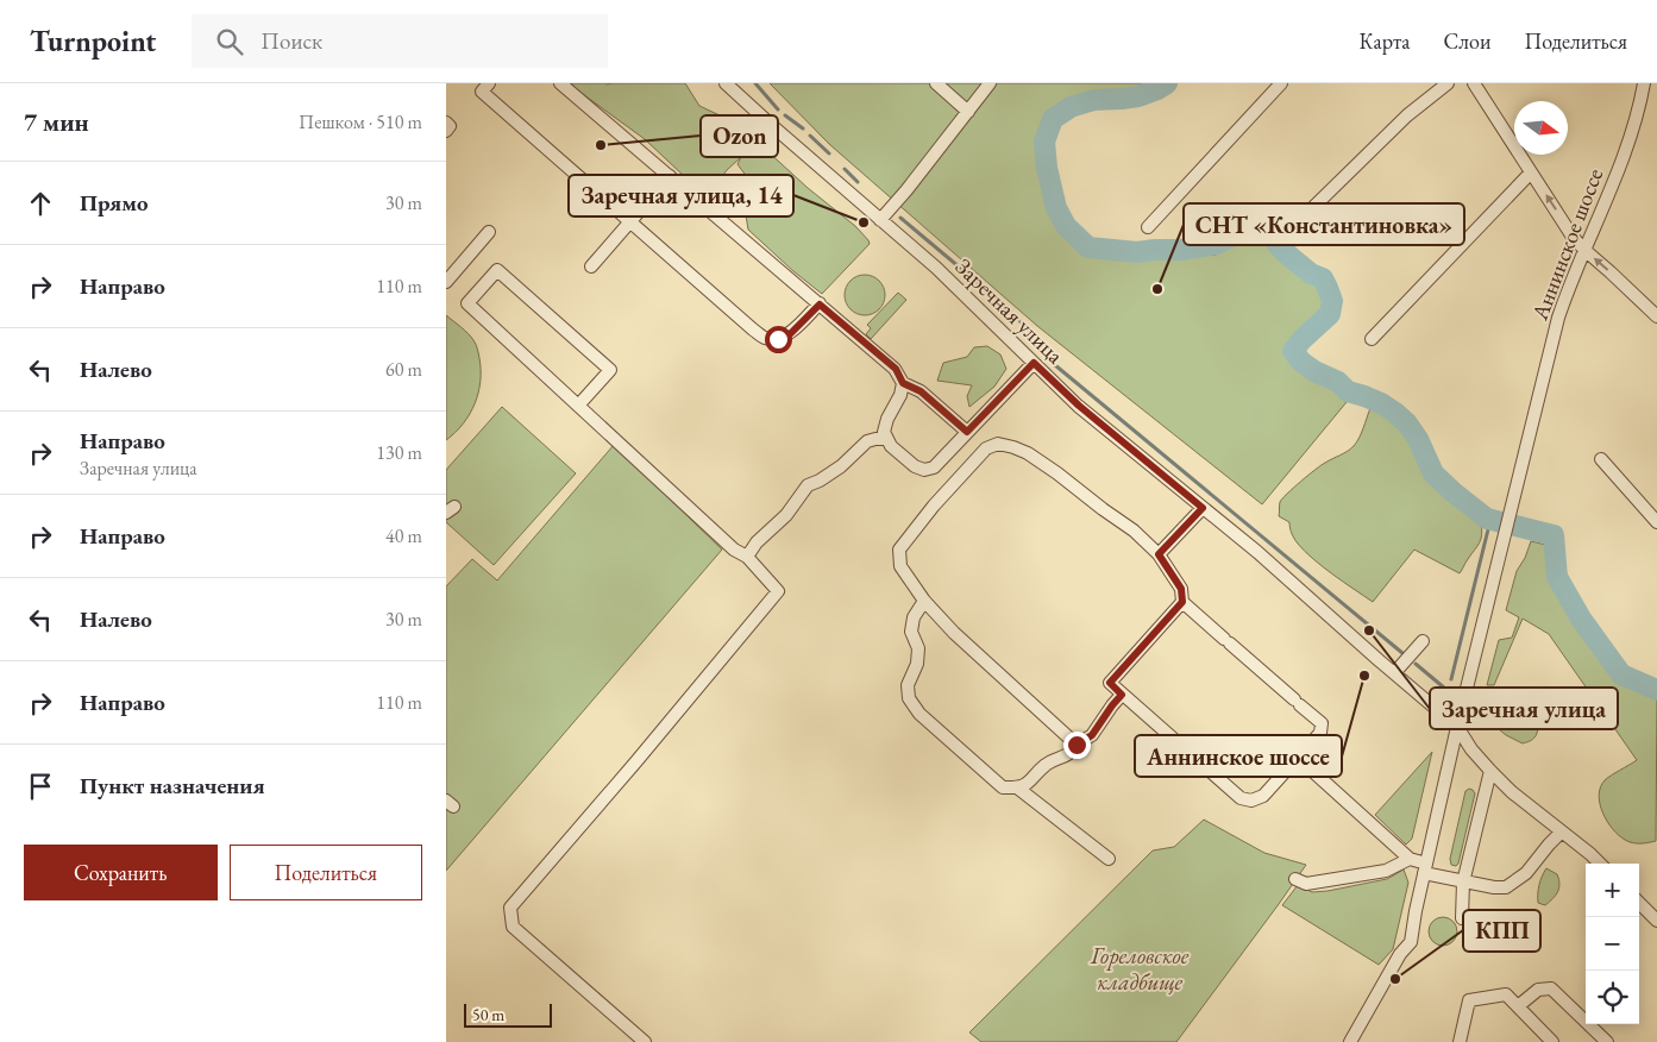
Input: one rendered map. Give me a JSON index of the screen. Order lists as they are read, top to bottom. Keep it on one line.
{"streets":{"street":["Аннинское шоссе","Заречная улица"]},"crossings":[["Аннинское шоссе","Заречная улица"]],"parks":["Гореловское кладбище"],"places":["Ozon","Заречная улица, 14","СНТ «Константиновка»","Заречная улица","Аннинское шоссе","КПП"],"scale_bar":"50 m","north":"right","page":{"header":"Turnpoint","search":"Поиск","nav":["Карта","Слои","Поделиться"],"heading":["7 мин","Пешком · 510 m"],"list":[["Прямо","30 m"],["Направо","110 m"],["Налево","60 m"],["Направо","Заречная улица","130 m"],["Направо","40 m"],["Налево","30 m"],["Направо","110 m"],"Пункт назначения"],"buttons":["Сохранить","Поделиться"],"map_buttons":["+","−"],"scale":"50 m"}}
